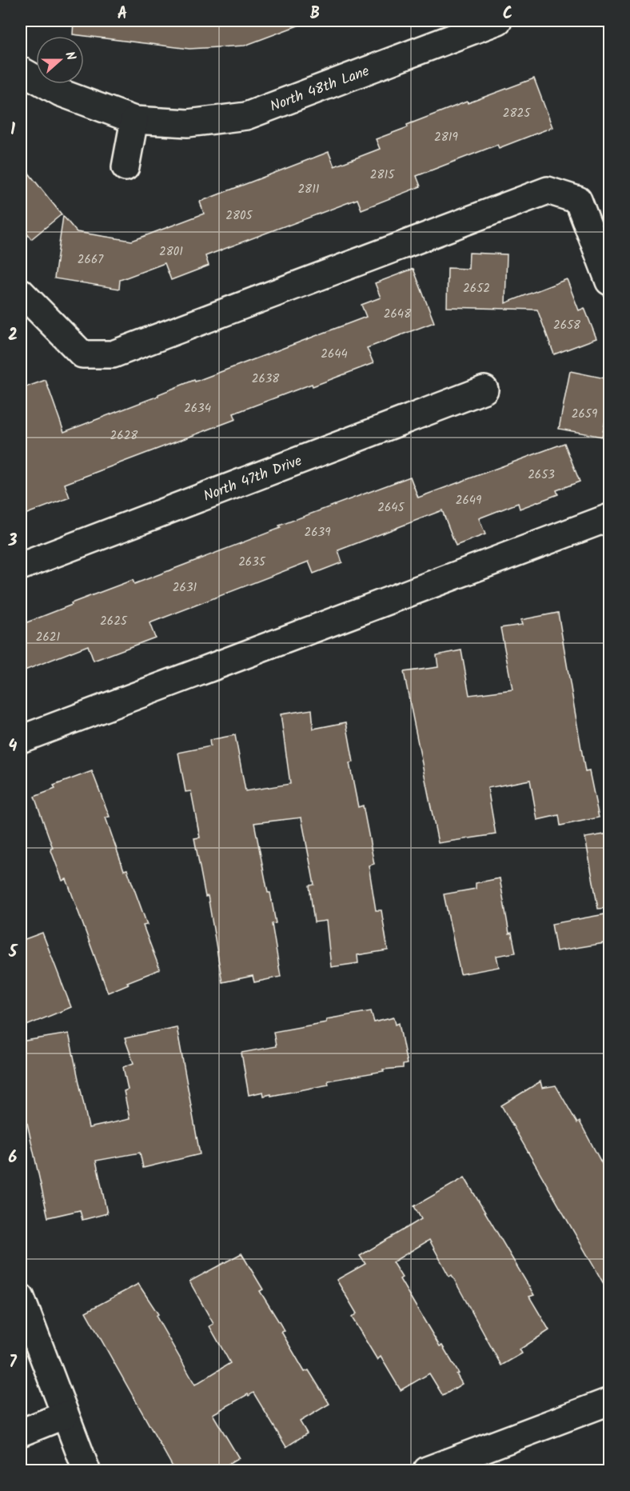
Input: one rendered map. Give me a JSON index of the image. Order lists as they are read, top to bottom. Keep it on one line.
{"streets":{"street":["North 48th Lane","North 47th Drive"]},"house_numbers":["2825","2819","2815","2811","2805","2801","2667","2652","2648","2658","2644","2638","2634","2659","2628","2653","2649","2645","2639","2635","2631","2625","2621"],"north":"right","grid":{"columns":["A","B","C"],"rows":["1","2","3","4","5","6","7"]}}
